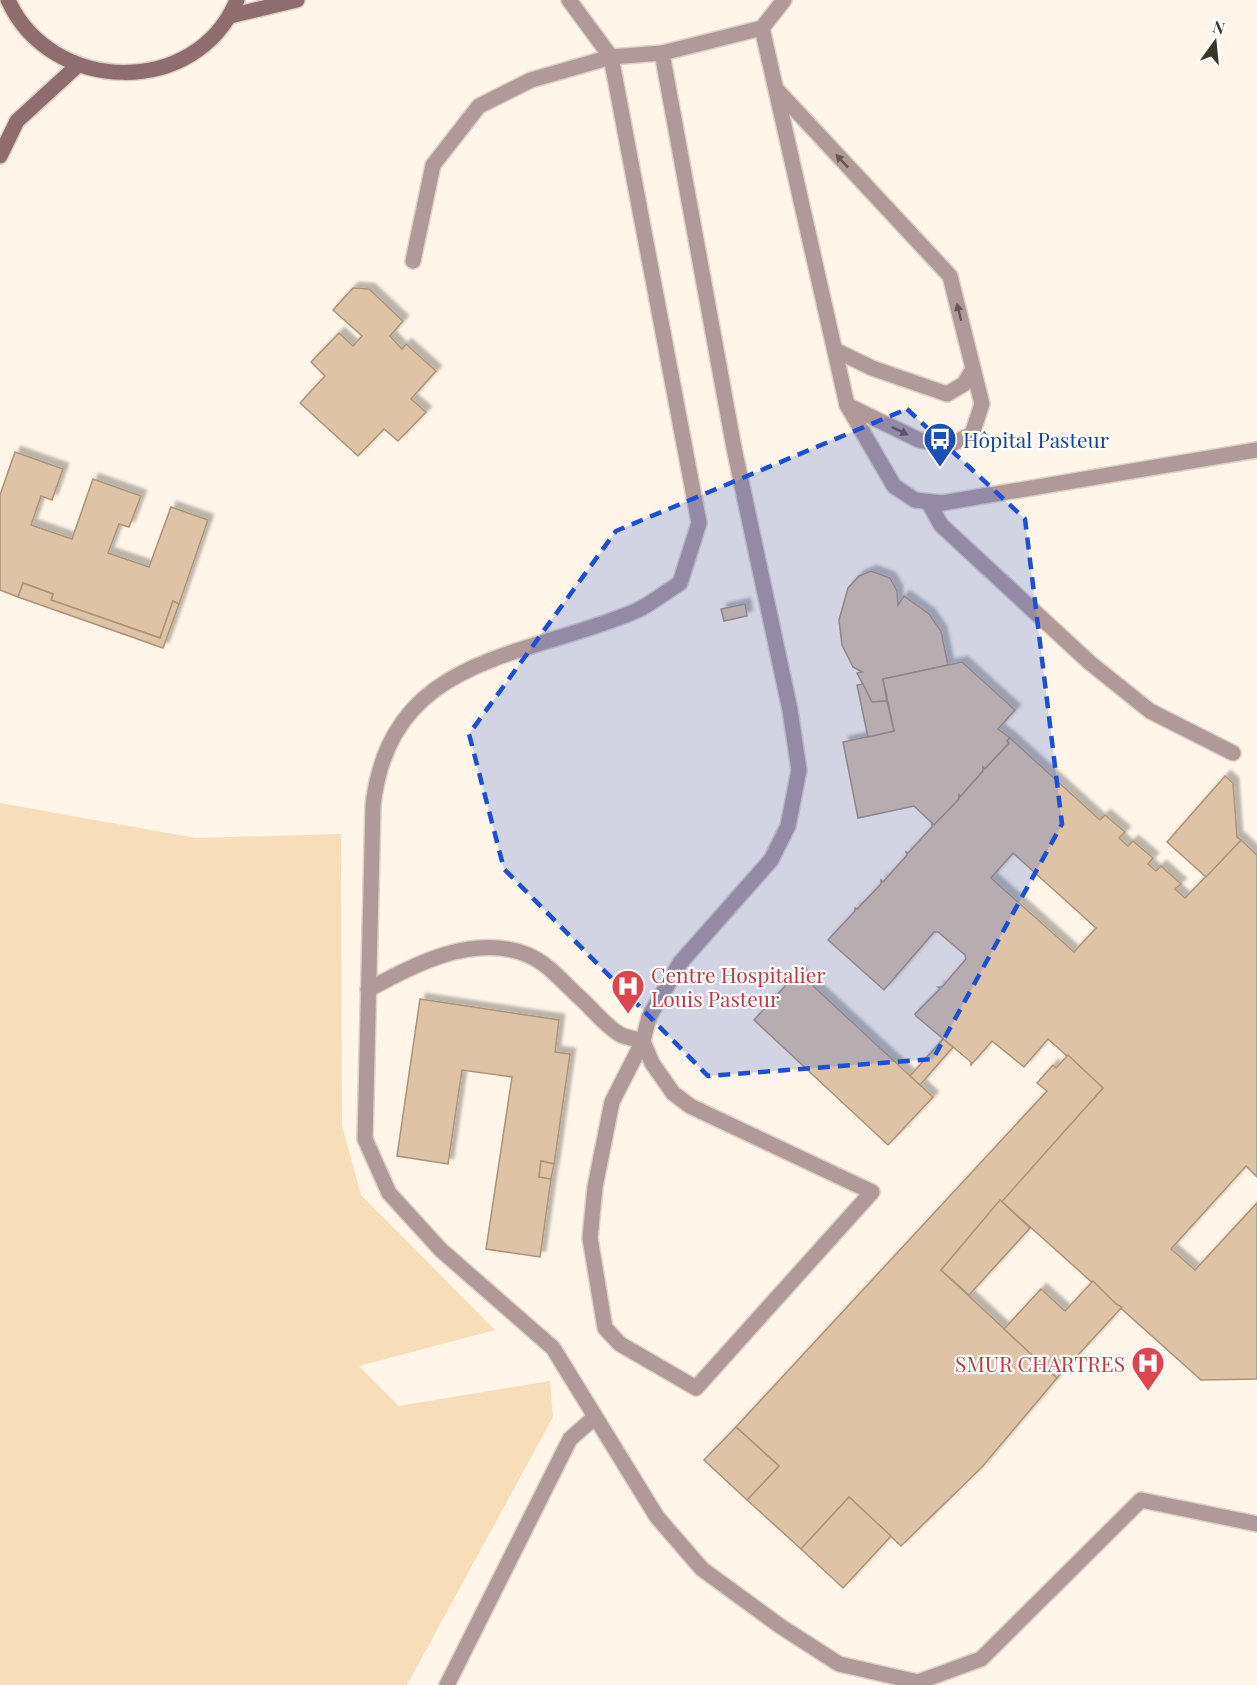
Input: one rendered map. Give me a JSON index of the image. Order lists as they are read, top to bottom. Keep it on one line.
{"places":{"bus stop":["Hôpital Pasteur"],"hospital":["Centre Hospitalier Louis Pasteur","SMUR CHARTRES"]},"north":"top"}
